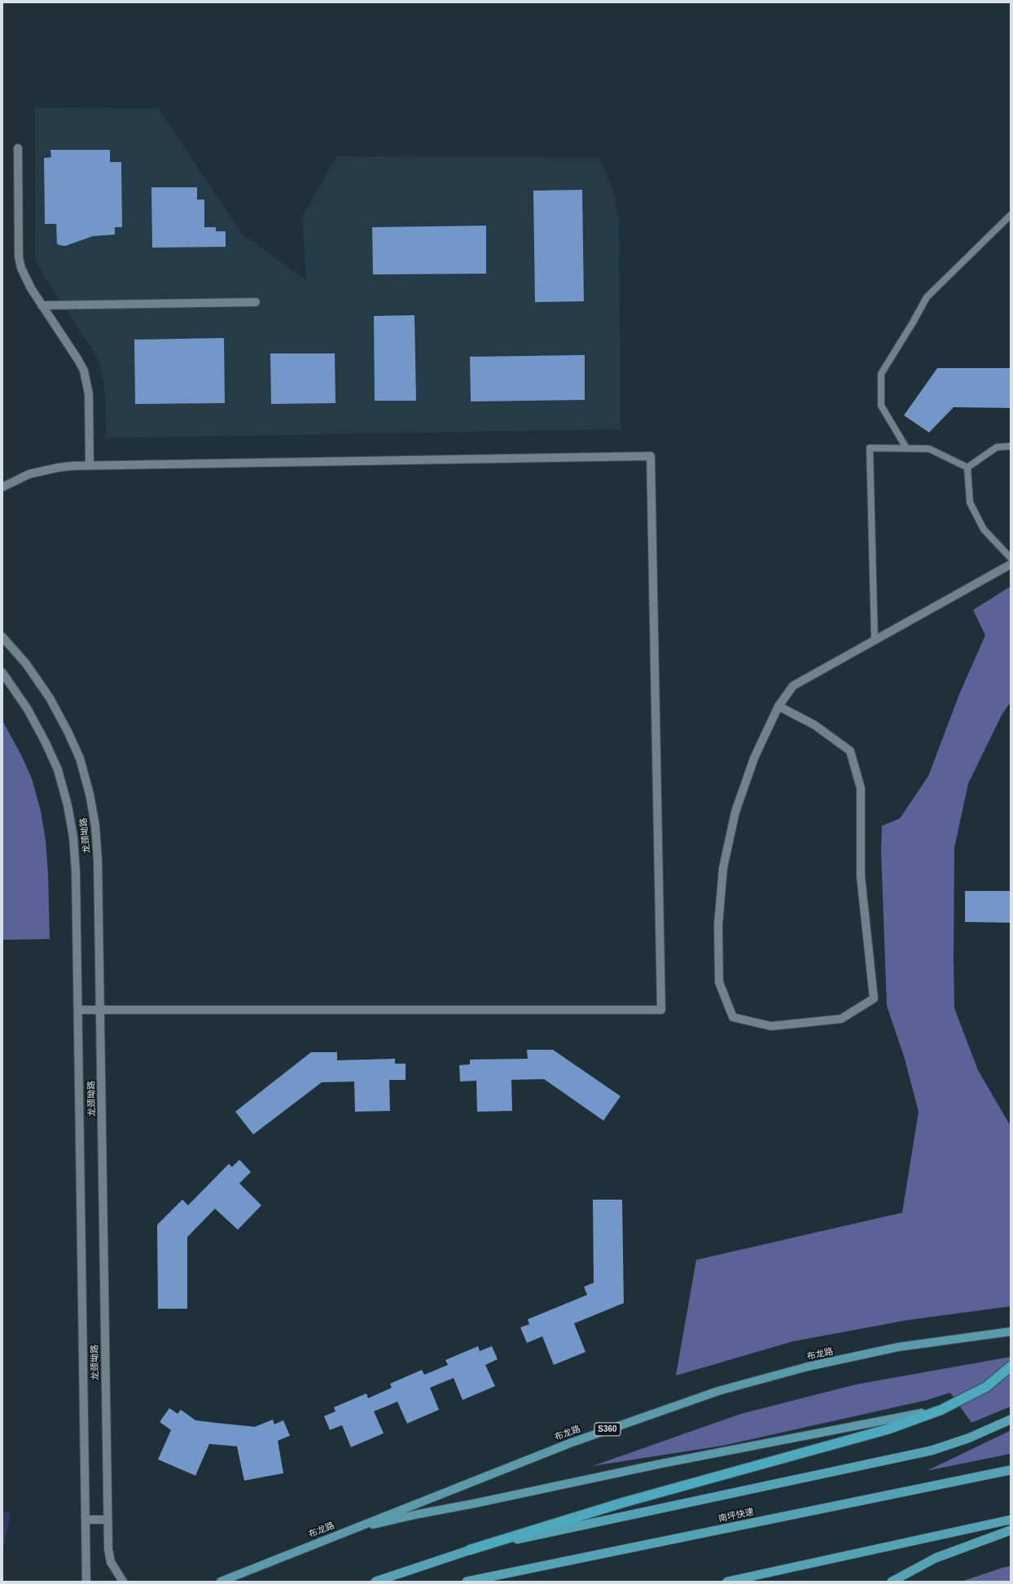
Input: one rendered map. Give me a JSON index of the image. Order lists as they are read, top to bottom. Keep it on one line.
{"streets":{"highway":["南坪快速"],"main road":["布龙路","S360"],"street":["龙颈坳路"]}}
